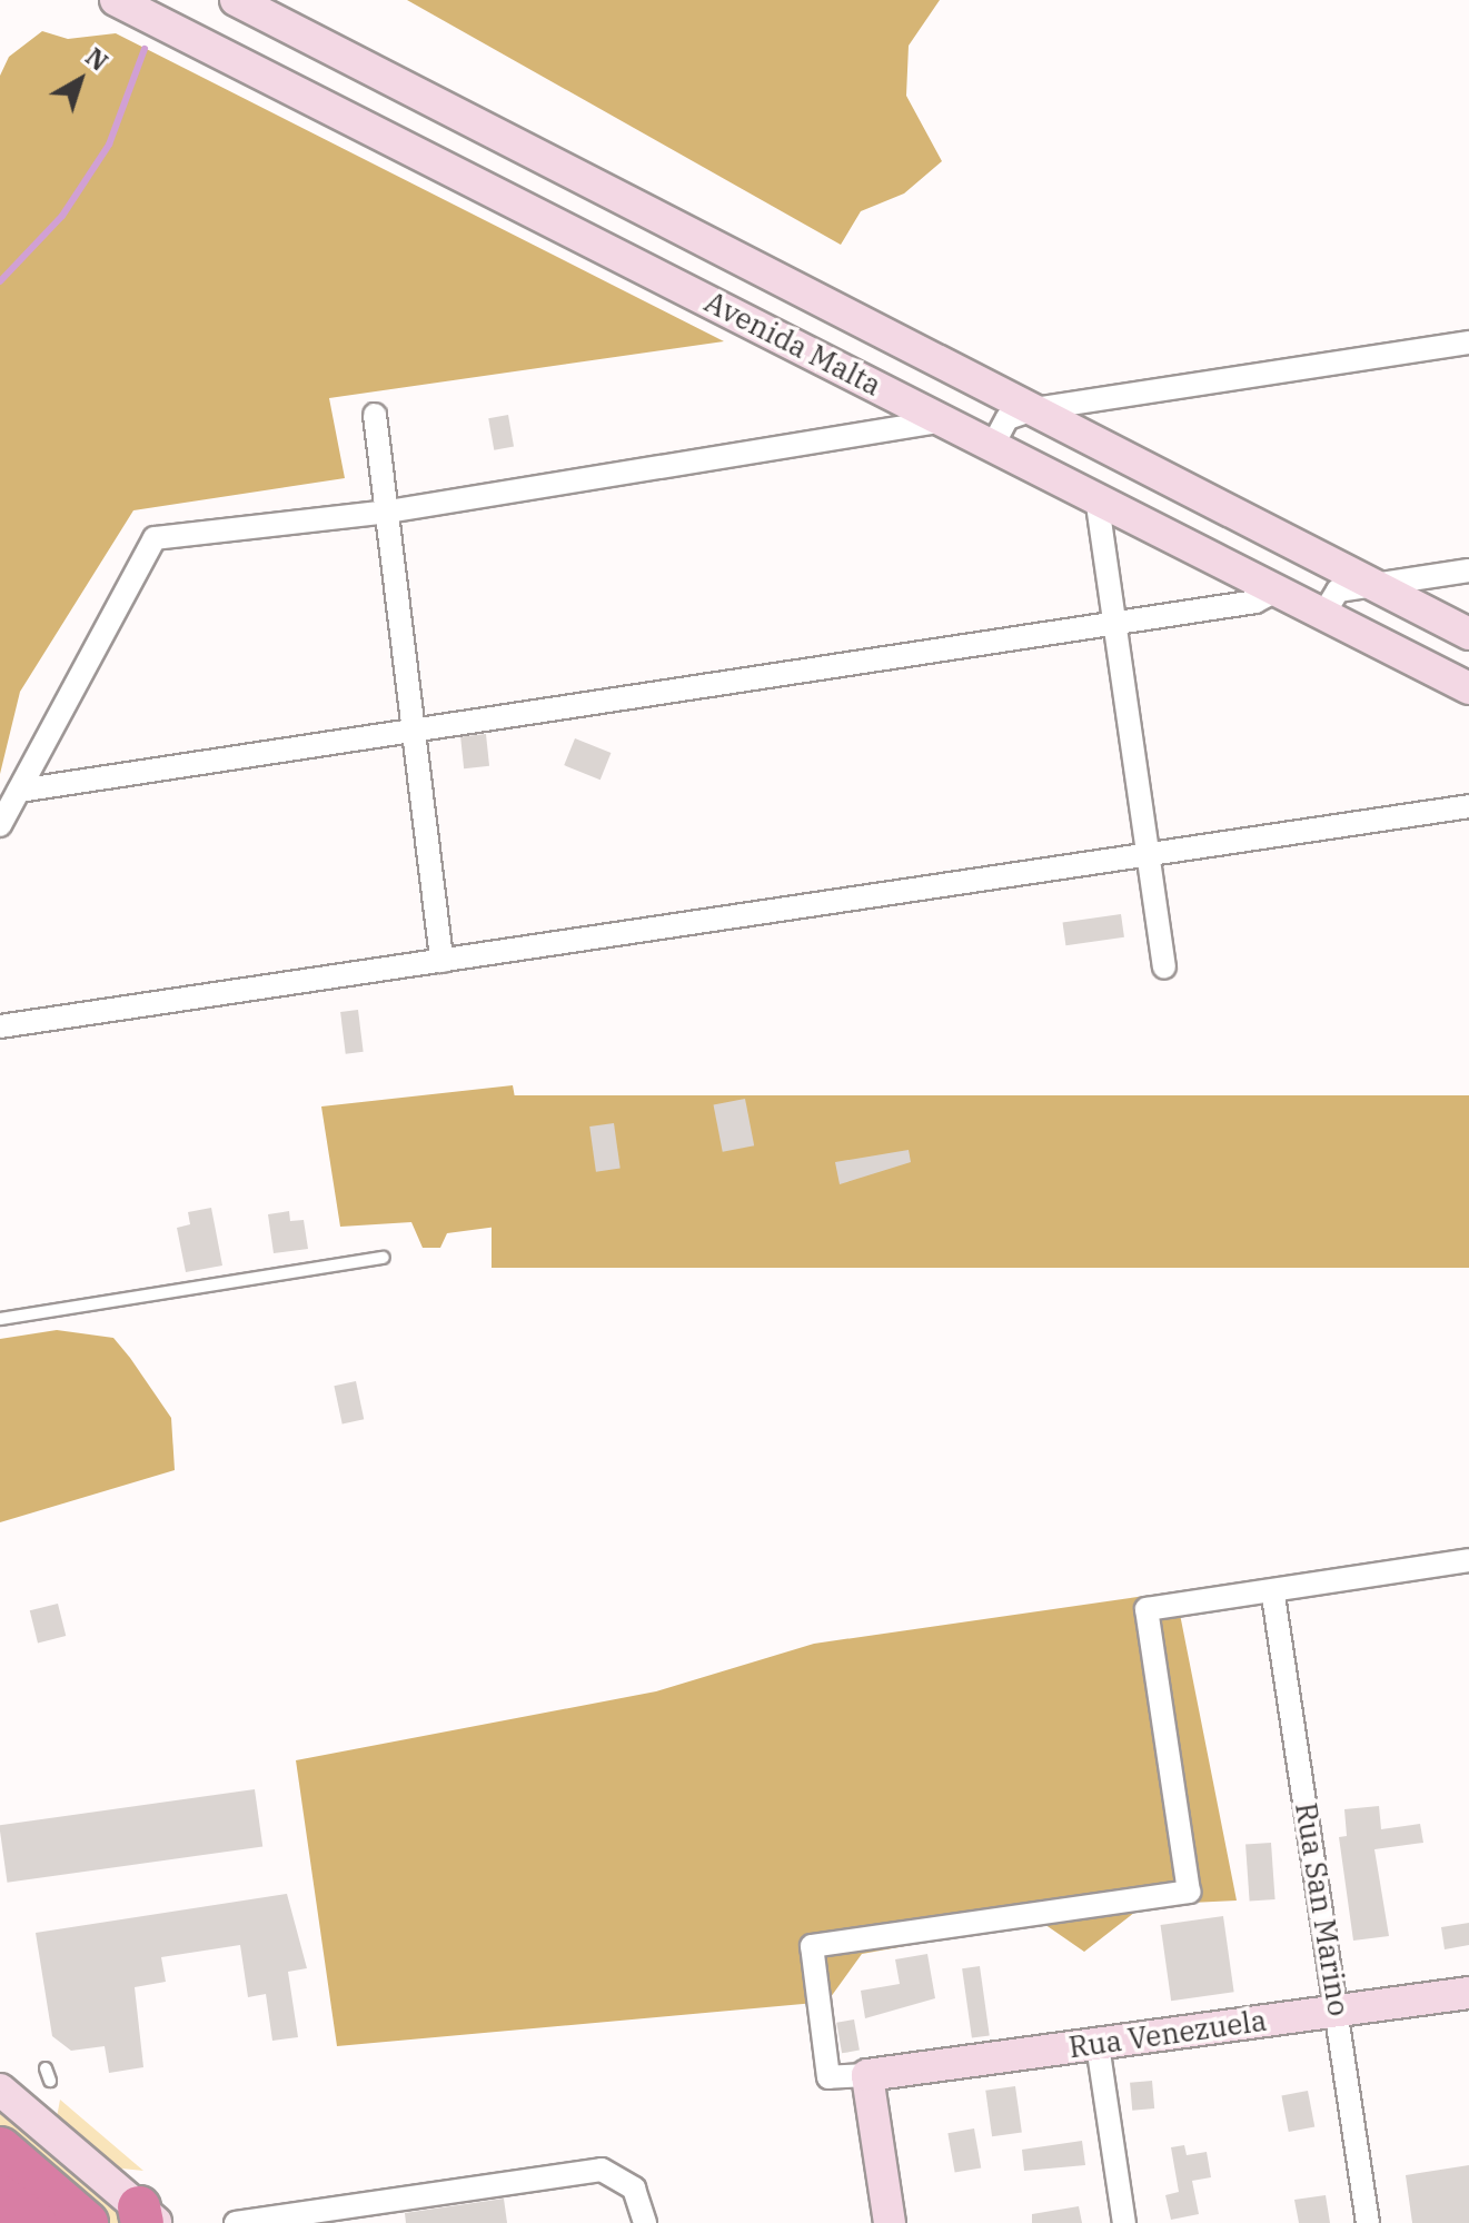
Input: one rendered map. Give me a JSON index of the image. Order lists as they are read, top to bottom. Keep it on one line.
{"streets":{"street":["Avenida Malta","Rua San Marino","Rua Venezuela"]},"crossings":[["Rua San Marino","Rua Venezuela"]],"north":"top right"}
